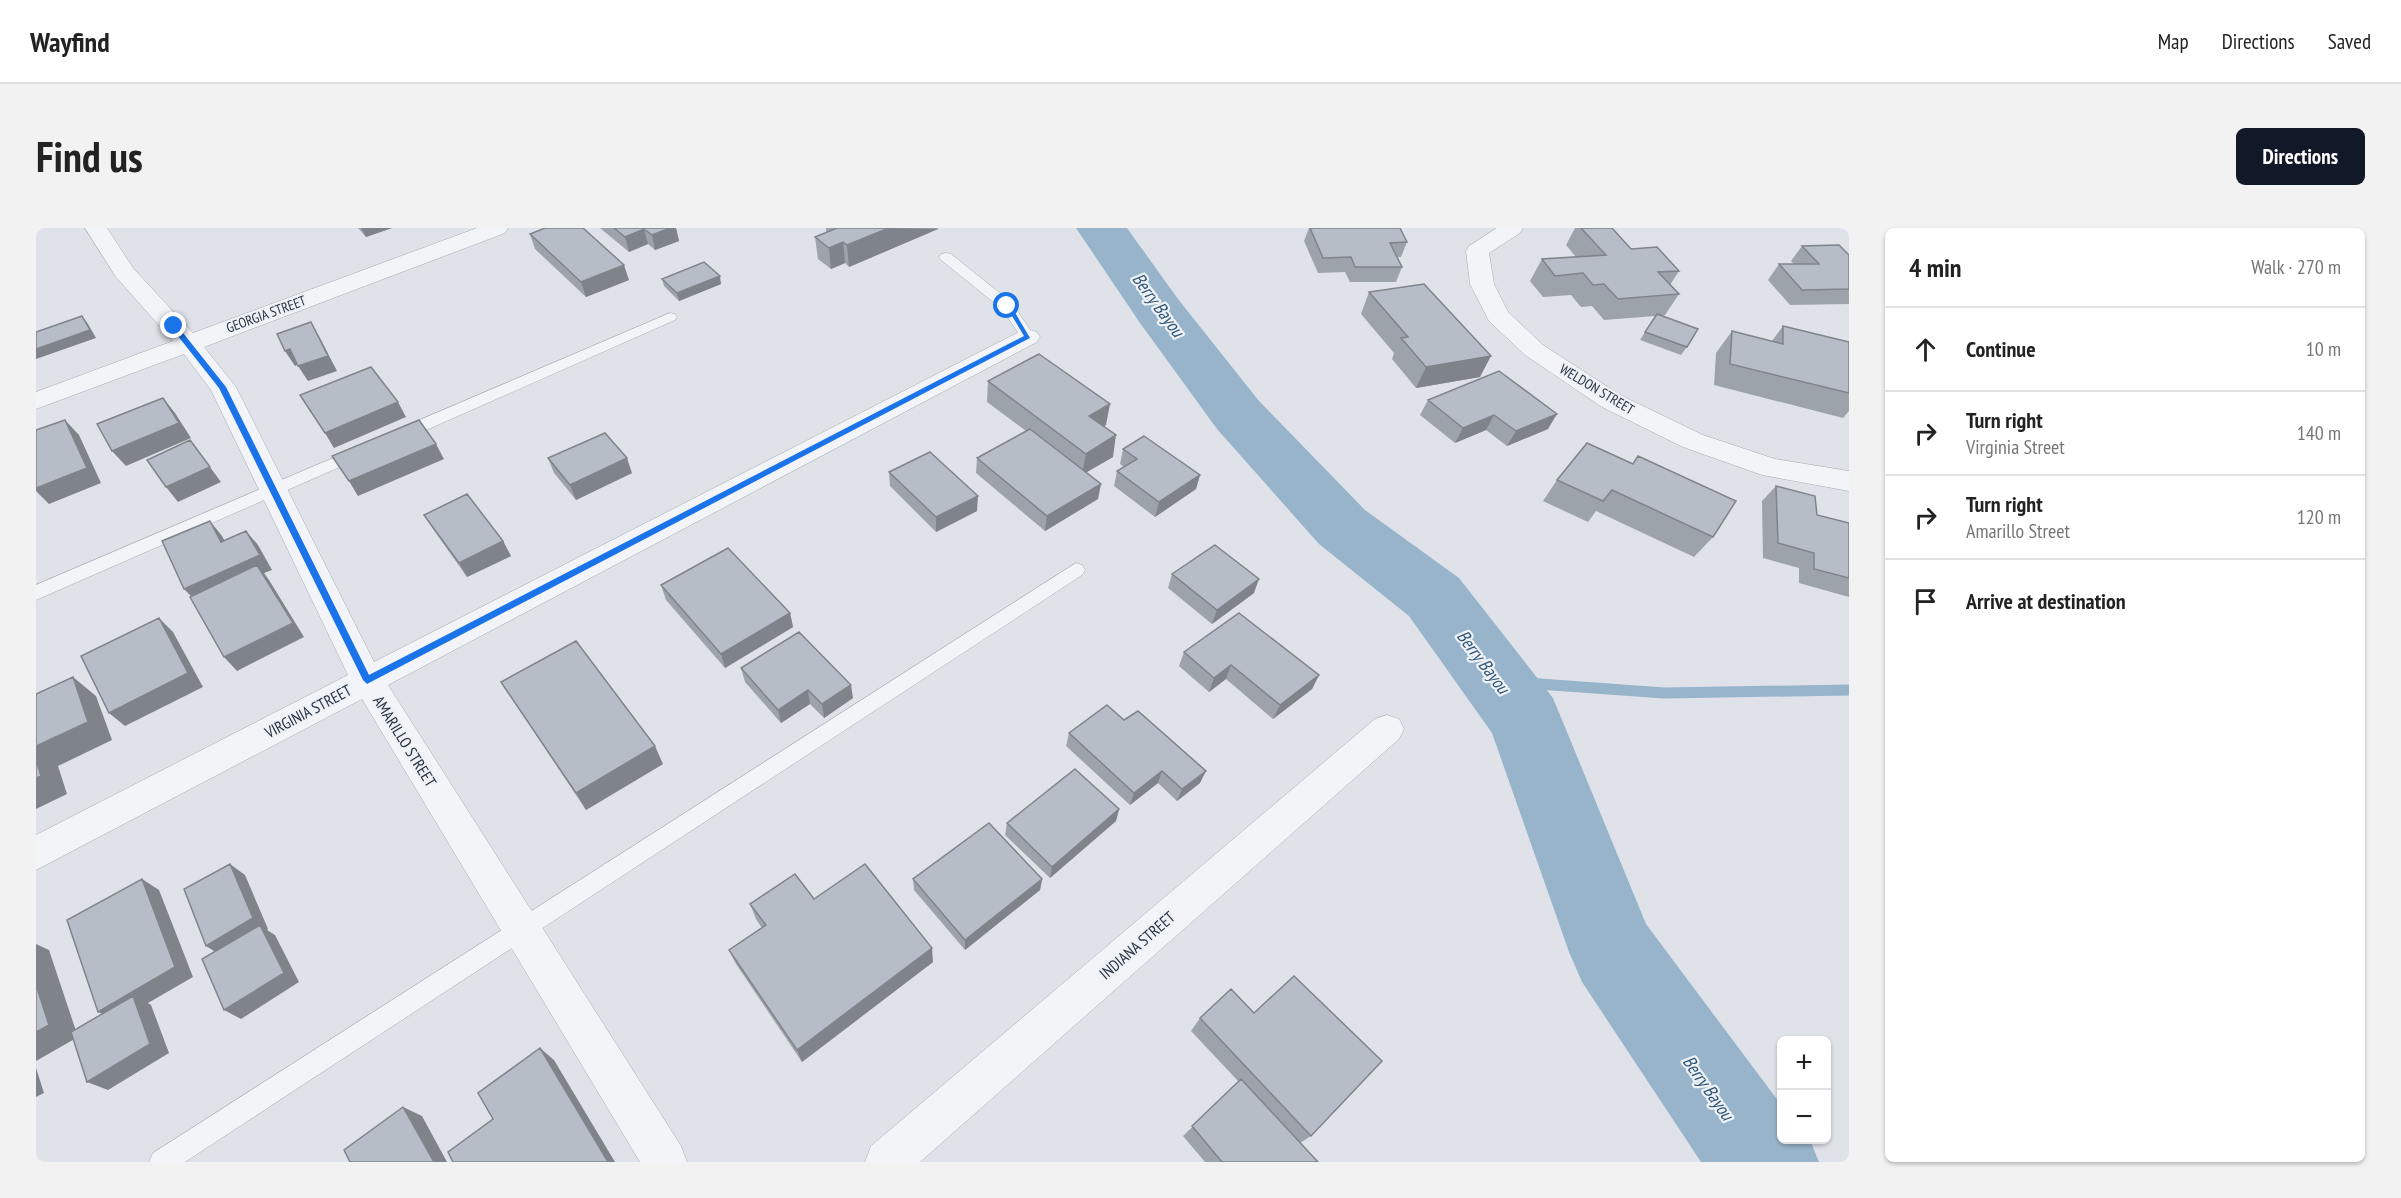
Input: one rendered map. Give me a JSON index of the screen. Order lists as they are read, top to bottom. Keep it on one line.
{"streets":{"street":["GEORGIA STREET","WELDON STREET","VIRGINIA STREET","AMARILLO STREET","INDIANA STREET"]},"crossings":[["GEORGIA STREET","AMARILLO STREET"],["VIRGINIA STREET","AMARILLO STREET"]],"water":["Berry Bayou"],"page":{"header":"Wayfind","nav":["Map","Directions","Saved"],"buttons":"Directions","title":"Find us","heading":["4 min","Walk · 270 m"],"list":[["Continue","10 m"],["Turn right","Virginia Street","140 m"],["Turn right","Amarillo Street","120 m"],"Arrive at destination"],"map_buttons":["+","−"]}}
